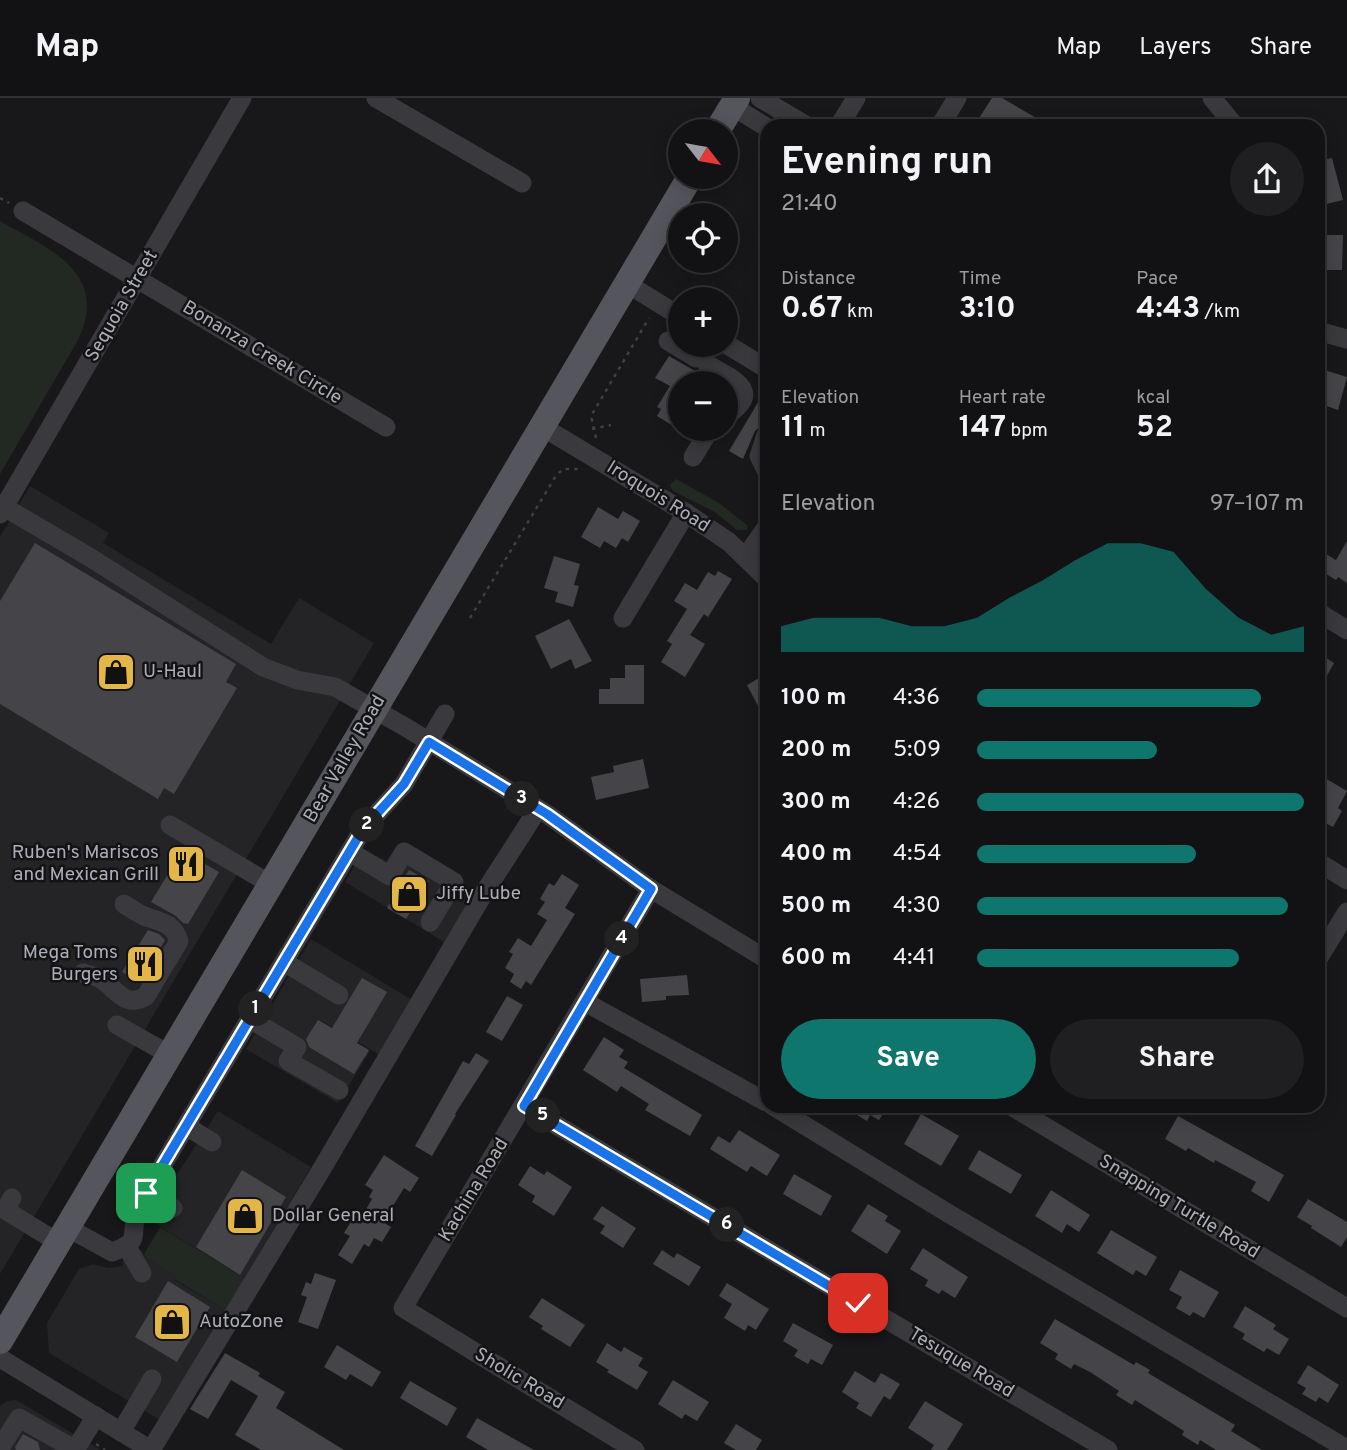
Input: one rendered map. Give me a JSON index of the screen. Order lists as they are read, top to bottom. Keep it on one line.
{"streets":{"main road":["Bear Valley Road"],"street":["Sequoia Street","Bonanza Creek Circle","Iroquois Road","Kachina Road","Snapping Turtle Road","Tesuque Road","Sholic Road"]},"crossings":[["Sequoia Street","Bonanza Creek Circle"],["Iroquois Road","Bear Valley Road"],["Kachina Road","Tesuque Road"],["Kachina Road","Sholic Road"]],"places":{"shop":["U-Haul","Jiffy Lube","Dollar General","AutoZone"],"restaurant":["Ruben's Mariscos and Mexican Grill","Mega Toms Burgers"]},"north":"bottom right","page":{"header":"Map","nav":["Map","Layers","Share"],"map_buttons":["+","−"],"heading":["Evening run","21:40"],"stats":[["Distance","0.67 km"],["Time","3:10"],["Pace","4:43 /km"],["Elevation","11 m"],["Heart rate","147 bpm"],["kcal","52"]],"chart":["Elevation","97–107 m"],"list":[{"name":"100 m","note":"4:36"},{"name":"200 m","note":"5:09"},{"name":"300 m","note":"4:26"},{"name":"400 m","note":"4:54"},{"name":"500 m","note":"4:30"},{"name":"600 m","note":"4:41"}],"pins":["3","2","4","1","5","6"],"buttons":["Save","Share"]}}
